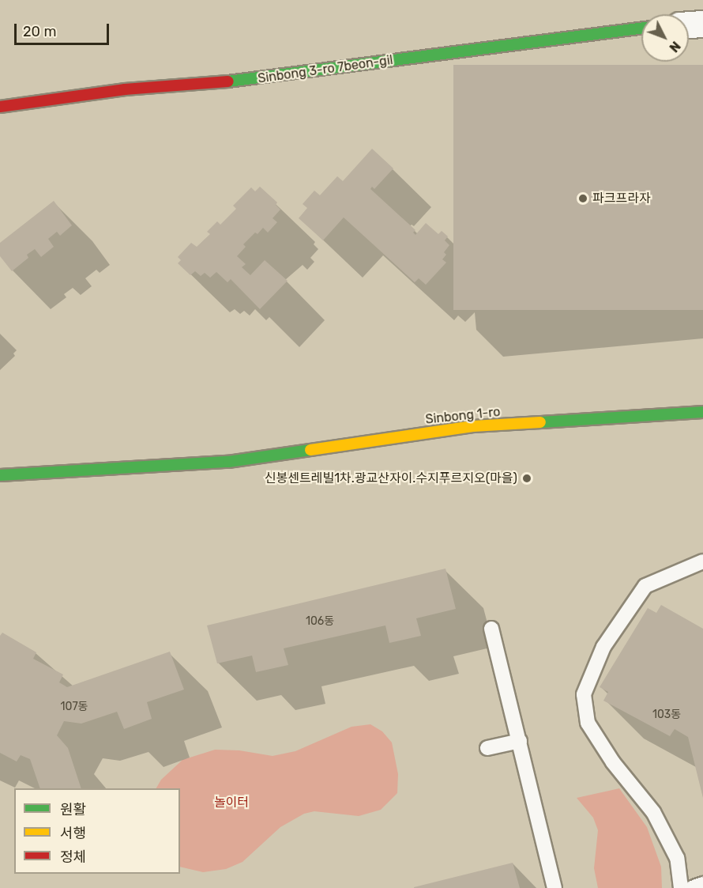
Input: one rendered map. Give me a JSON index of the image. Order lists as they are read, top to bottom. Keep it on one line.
{"streets":{"street":["Sinbong 3-ro 7beon-gil","Sinbong 1-ro"]},"parks":["놀이터"],"places":["파크프라자","신봉센트레빌1차.광교산자이.수지푸르지오(마을)"],"house_numbers":["106동","107동","103동"],"legend":["원활","서행","정체"],"scale_bar":"20 m","north":"bottom right"}
